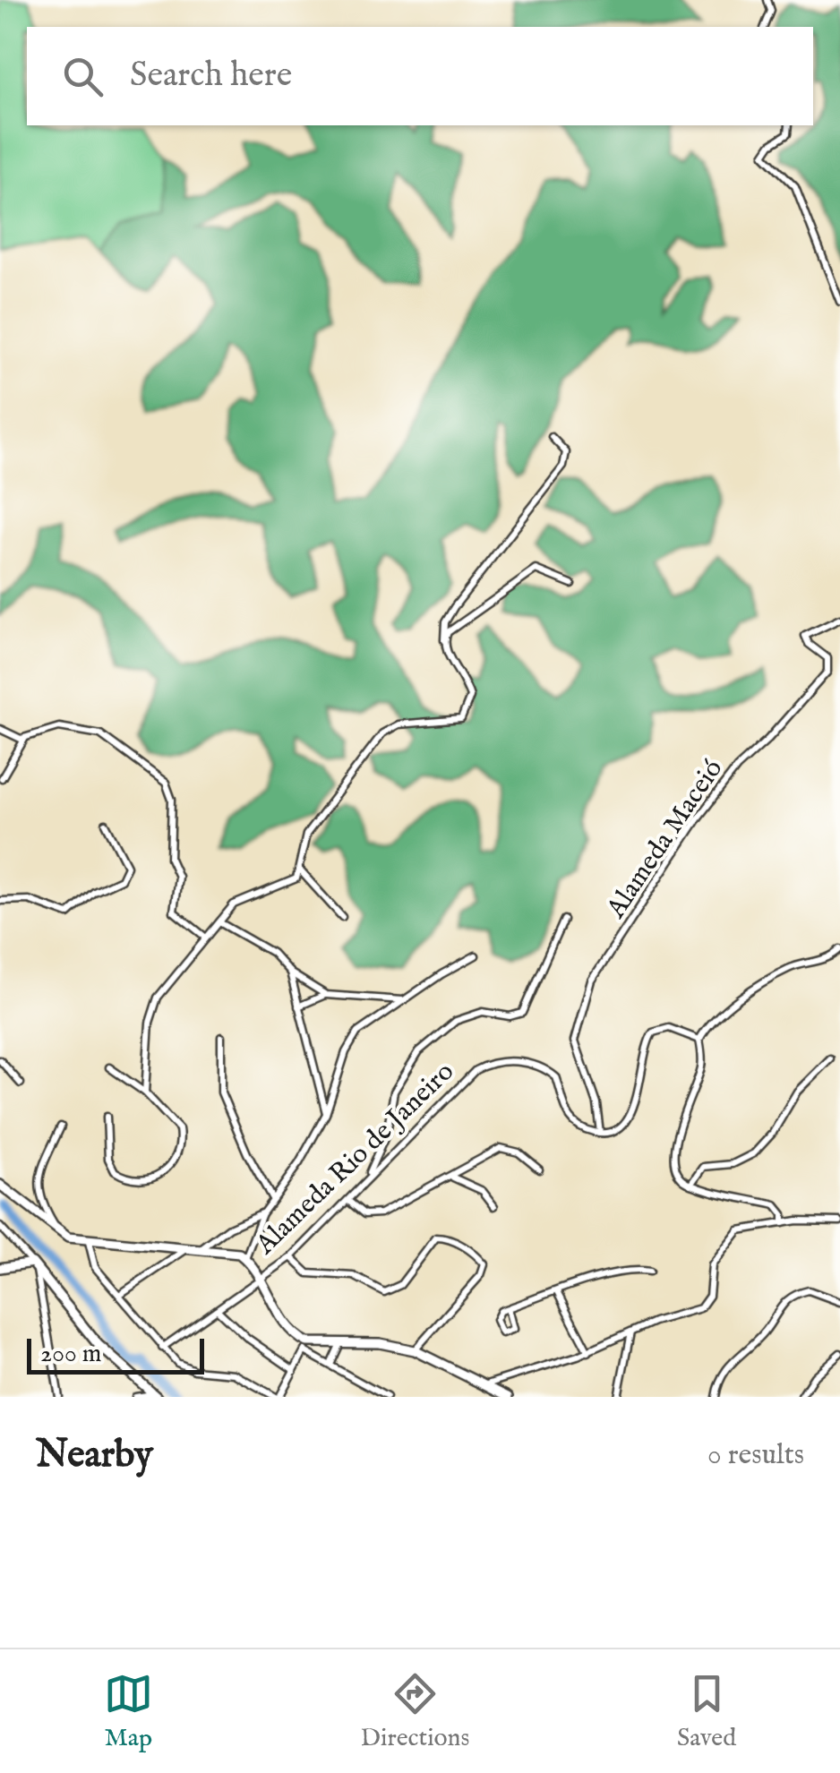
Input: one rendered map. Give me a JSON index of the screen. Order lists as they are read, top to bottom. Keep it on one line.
{"streets":{"street":["Alameda Maceió","Alameda Rio de Janeiro"]},"crossings":[["Alameda Maceió","Alameda Rio de Janeiro"]],"scale_bar":"200 m","page":{"search":"Search here","scale":"200 m","heading":["Nearby","0 results"],"nav":["Map","Directions","Saved"]}}
